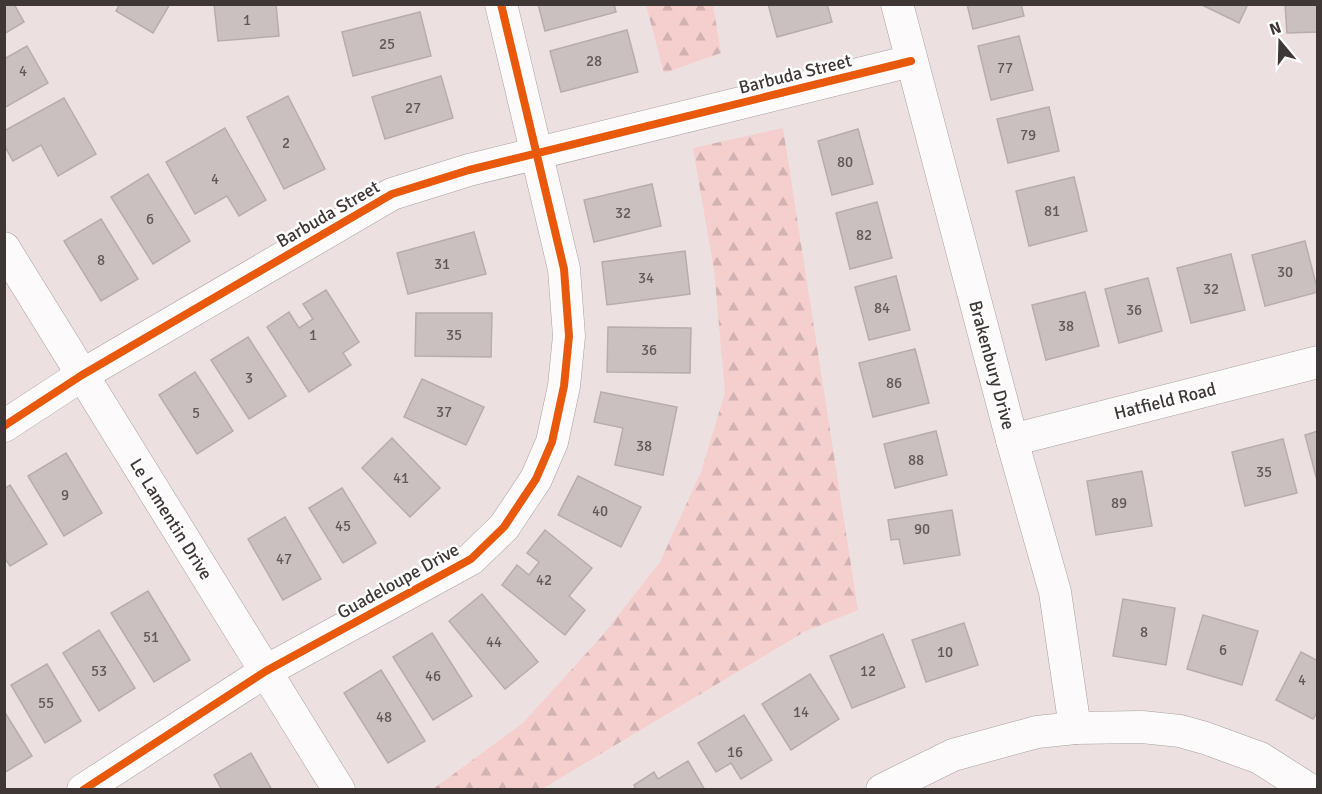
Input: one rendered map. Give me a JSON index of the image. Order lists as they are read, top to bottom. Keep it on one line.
{"streets":{"street":["Barbuda Street","Brakenbury Drive","Hatfield Road","Le Lamentin Drive","Guadeloupe Drive"]},"crossings":[["Barbuda Street","Brakenbury Drive"],["Barbuda Street","Le Lamentin Drive"],["Barbuda Street","Guadeloupe Drive"],["Brakenbury Drive","Hatfield Road"],["Le Lamentin Drive","Guadeloupe Drive"]],"house_numbers":["1","25","28","77","4","27","79","2","80","4","81","32","6","82","8","31","30","34","32","84","36","38","1","35","36","3","86","37","5","38","88","35","41","9","89","40","45","90","47","42","8","51","44","6","10","53","12","46","4","55","14","48","16"],"north":"top"}
